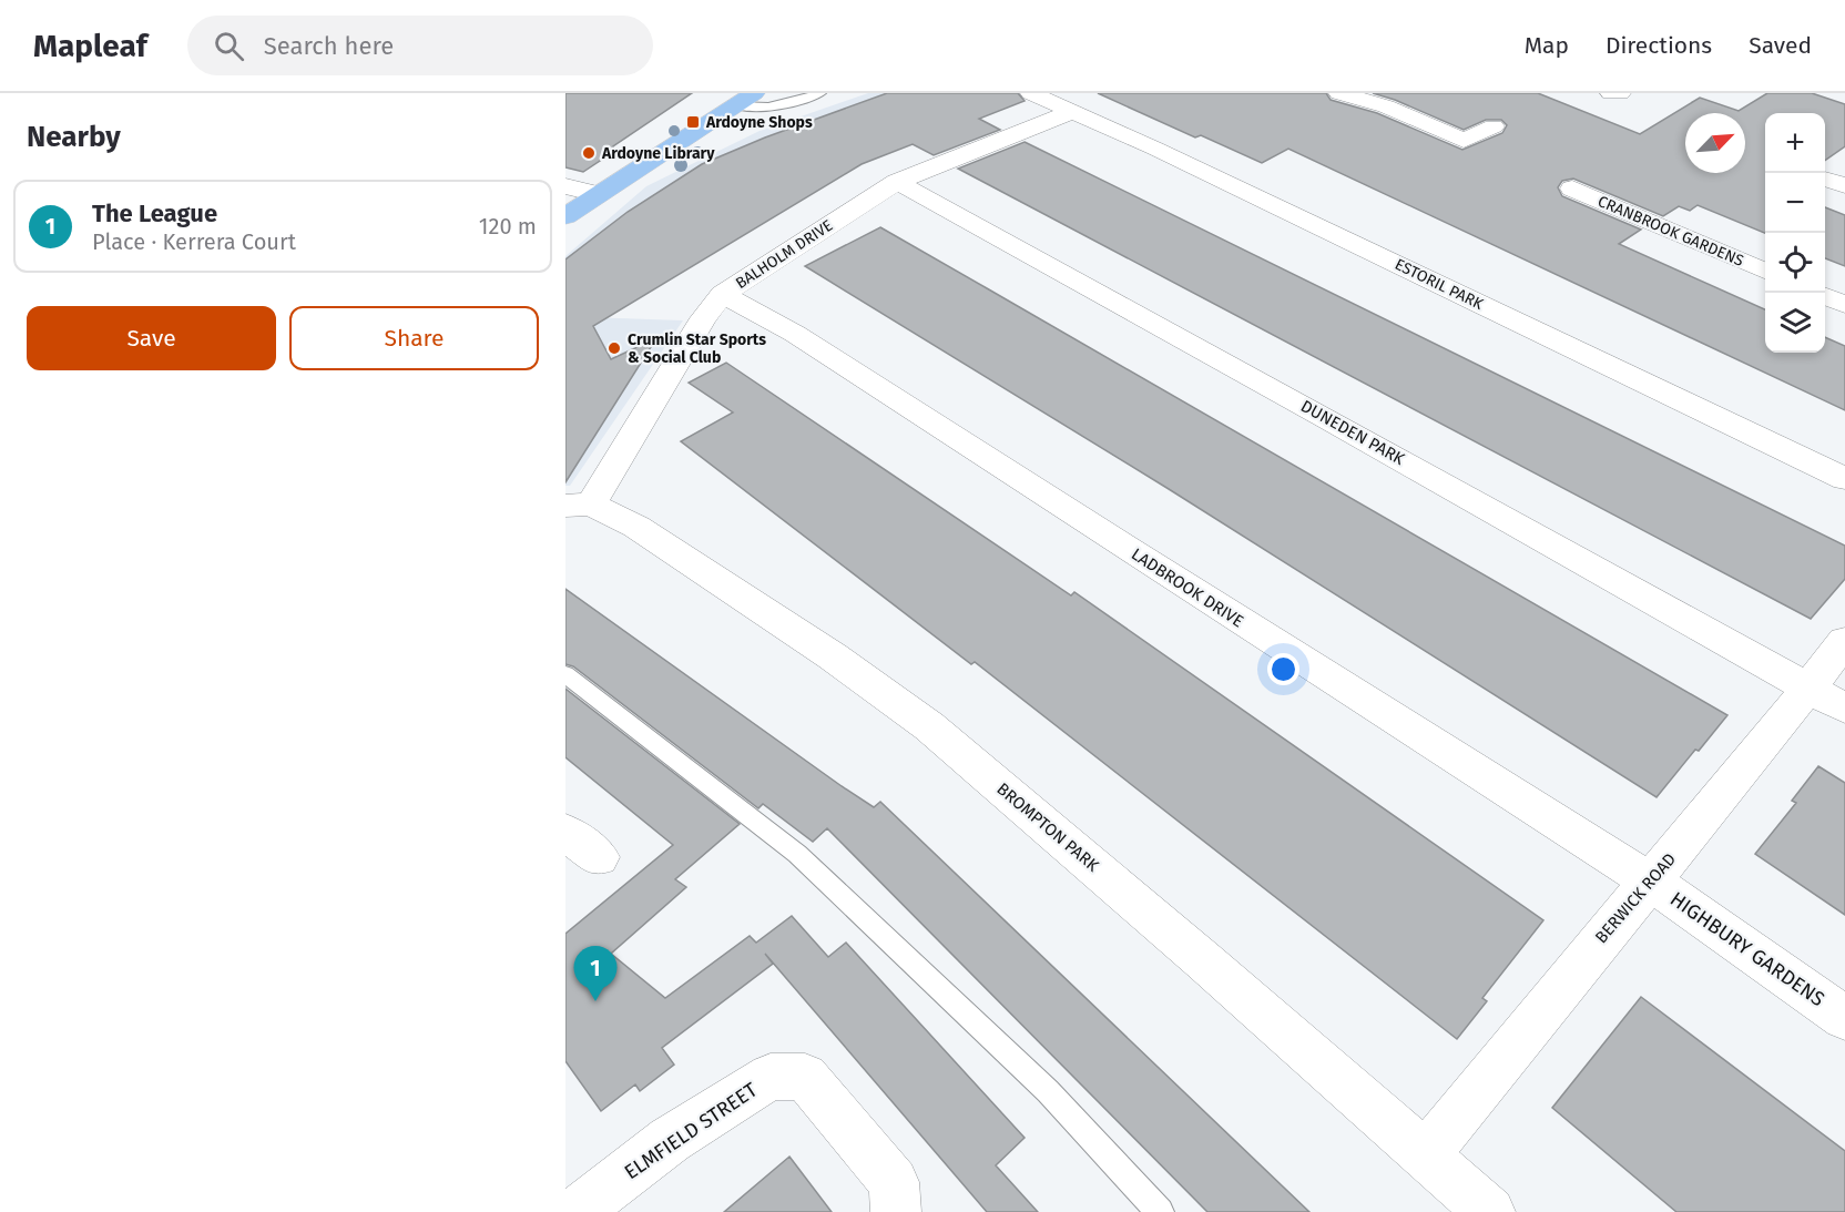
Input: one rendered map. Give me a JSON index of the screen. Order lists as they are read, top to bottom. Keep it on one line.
{"streets":{"street":["CRANBROOK GARDENS","BALHOLM DRIVE","ESTORIL PARK","DUNEDEN PARK","LADBROOK DRIVE","BROMPTON PARK","BERWICK ROAD","HIGHBURY GARDENS","ELMFIELD STREET"]},"crossings":[["BALHOLM DRIVE","ESTORIL PARK"],["BALHOLM DRIVE","DUNEDEN PARK"],["BALHOLM DRIVE","LADBROOK DRIVE"],["BALHOLM DRIVE","BROMPTON PARK"],["DUNEDEN PARK","BERWICK ROAD"],["LADBROOK DRIVE","BERWICK ROAD"],["LADBROOK DRIVE","HIGHBURY GARDENS"],["BROMPTON PARK","BERWICK ROAD"],["BERWICK ROAD","HIGHBURY GARDENS"]],"places":{"transit":["Ardoyne Shops"],"other":["Ardoyne Library","Crumlin Star Sports & Social Club"]},"north":"top right","page":{"header":"Mapleaf","search":"Search here","nav":["Map","Directions","Saved"],"heading":"Nearby","map_buttons":["+","−"],"list":[{"mark":"1","name":"The League","note":"Place · Kerrera Court","value":"120 m"}],"buttons":["Save","Share"],"pins":"1"}}
